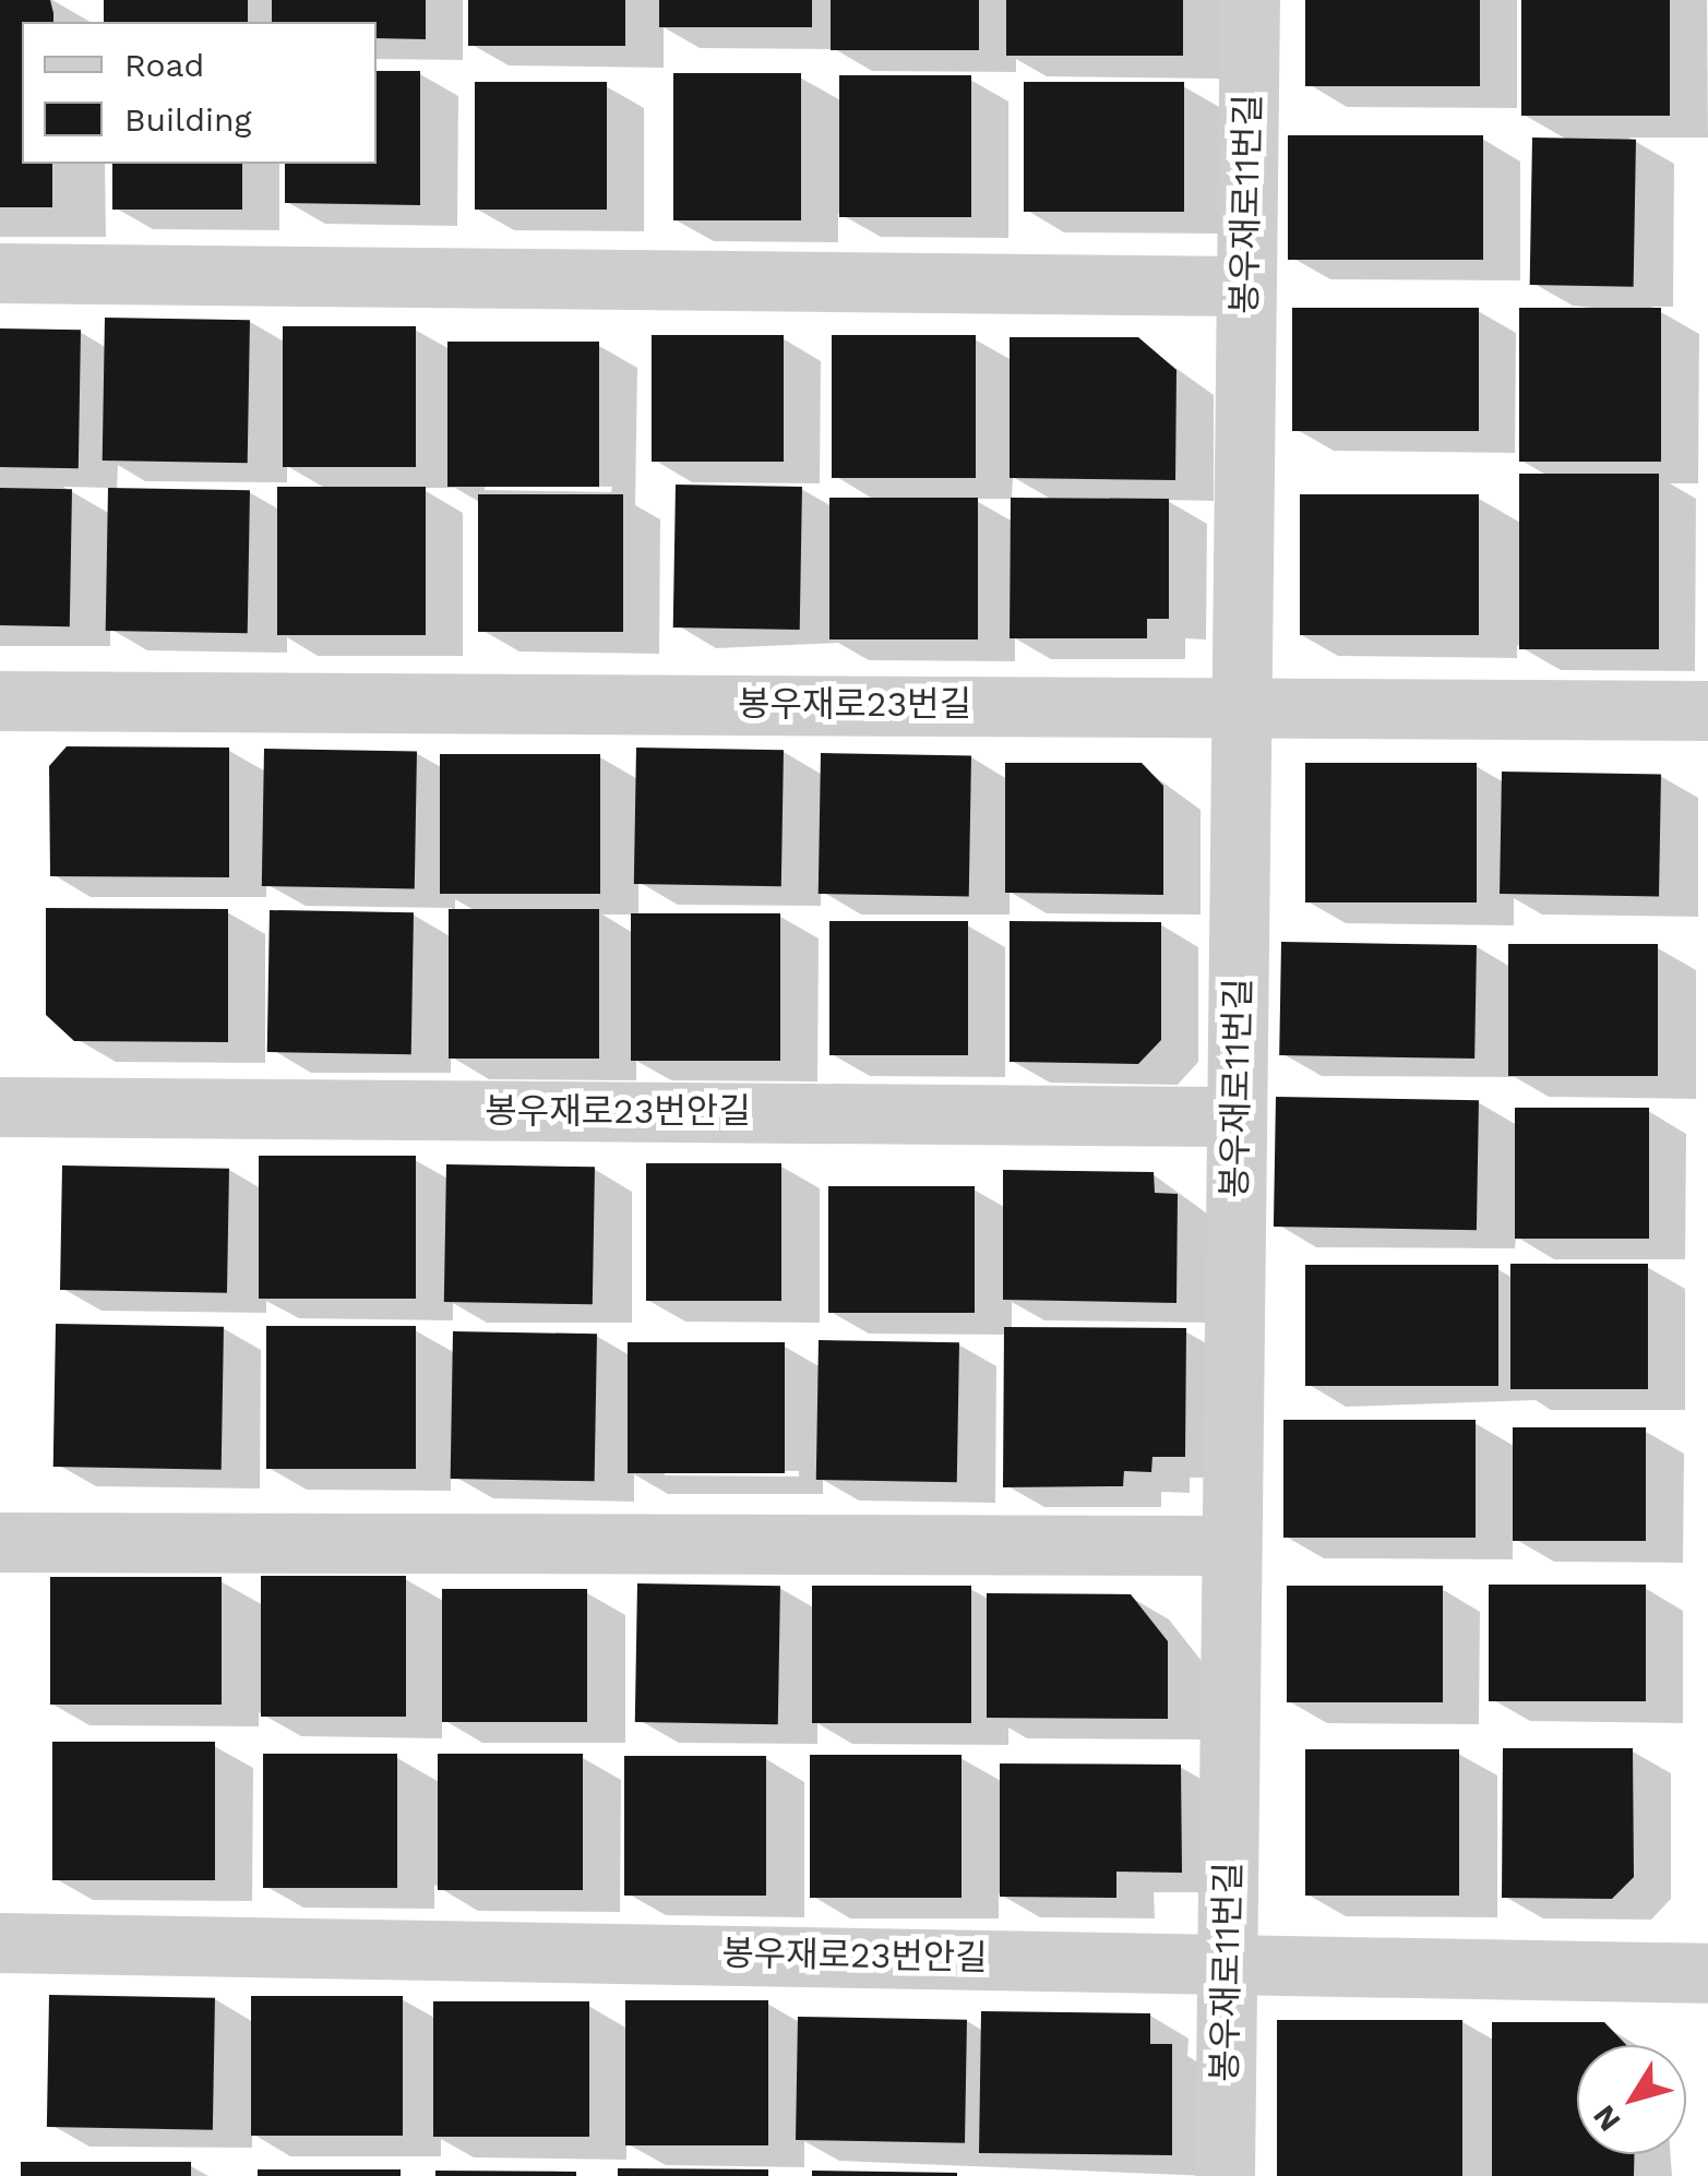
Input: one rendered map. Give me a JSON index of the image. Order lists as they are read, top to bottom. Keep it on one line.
{"streets":{"street":["봉우재로11번길","봉우재로23번길","봉우재로23번안길"]},"crossings":[["봉우재로11번길","봉우재로23번길"],["봉우재로11번길","봉우재로23번안길"]],"legend":["Road","Building"],"north":"bottom left"}
